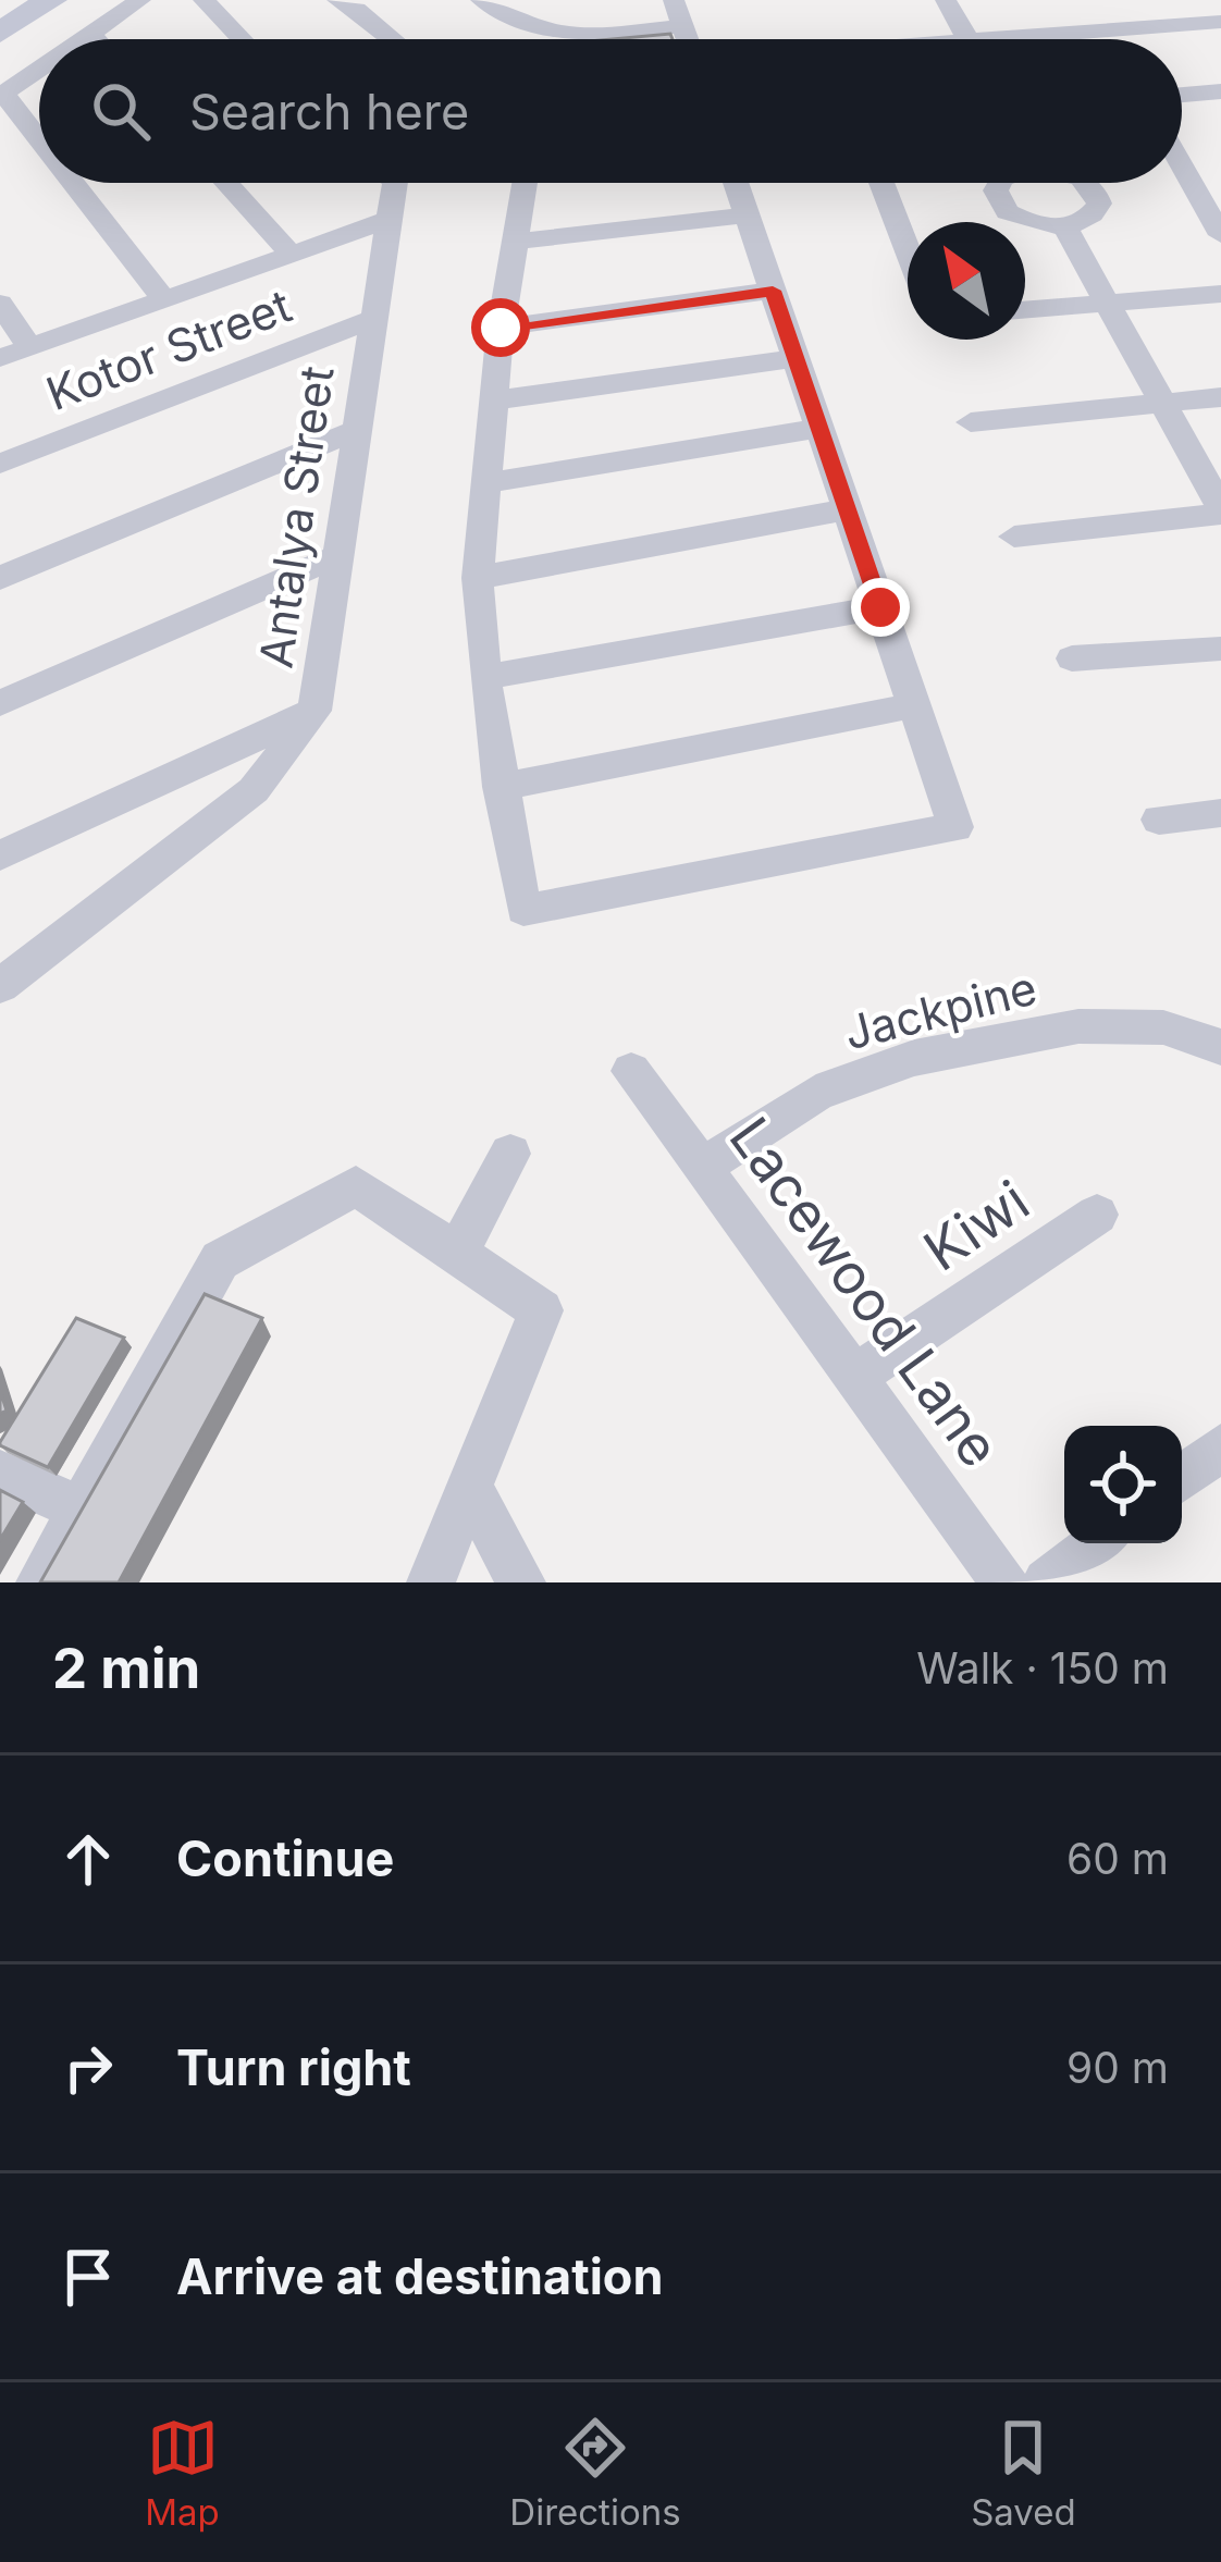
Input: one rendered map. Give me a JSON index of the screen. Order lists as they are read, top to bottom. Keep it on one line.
{"streets":{"street":["Kotor Street","Antalya Street","Jackpine","Kiwi","Lacewood Lane"]},"crossings":[["Kotor Street","Antalya Street"],["Jackpine","Lacewood Lane"],["Kiwi","Lacewood Lane"]],"north":"top left","page":{"search":"Search here","heading":["2 min","Walk · 150 m"],"list":[["Continue","60 m"],["Turn right","90 m"],"Arrive at destination"],"nav":["Map","Directions","Saved"]}}
